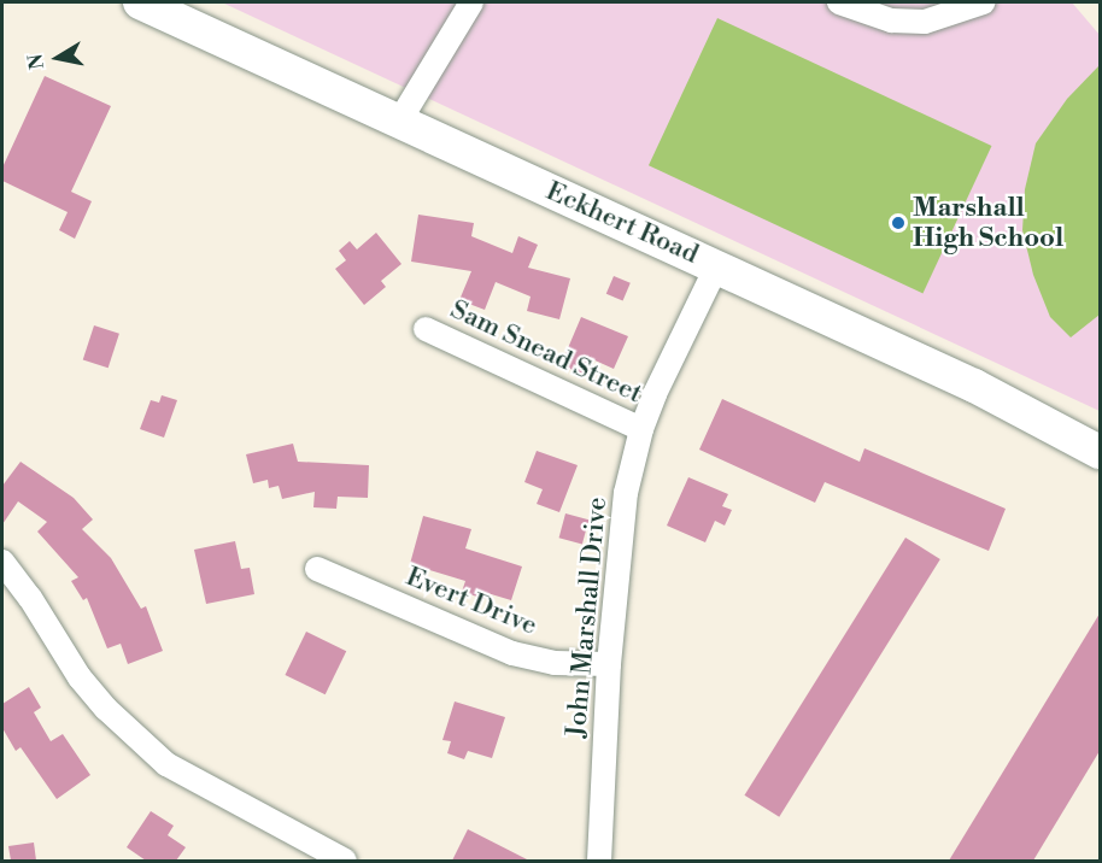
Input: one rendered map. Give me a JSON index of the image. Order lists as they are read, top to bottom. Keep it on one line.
{"streets":{"main road":["Eckhert Road"],"street":["Sam Snead Street","Evert Drive","John Marshall Drive"]},"crossings":[["Eckhert Road","John Marshall Drive"],["Sam Snead Street","John Marshall Drive"],["Evert Drive","John Marshall Drive"]],"places":["Marshall High School"],"north":"left"}
